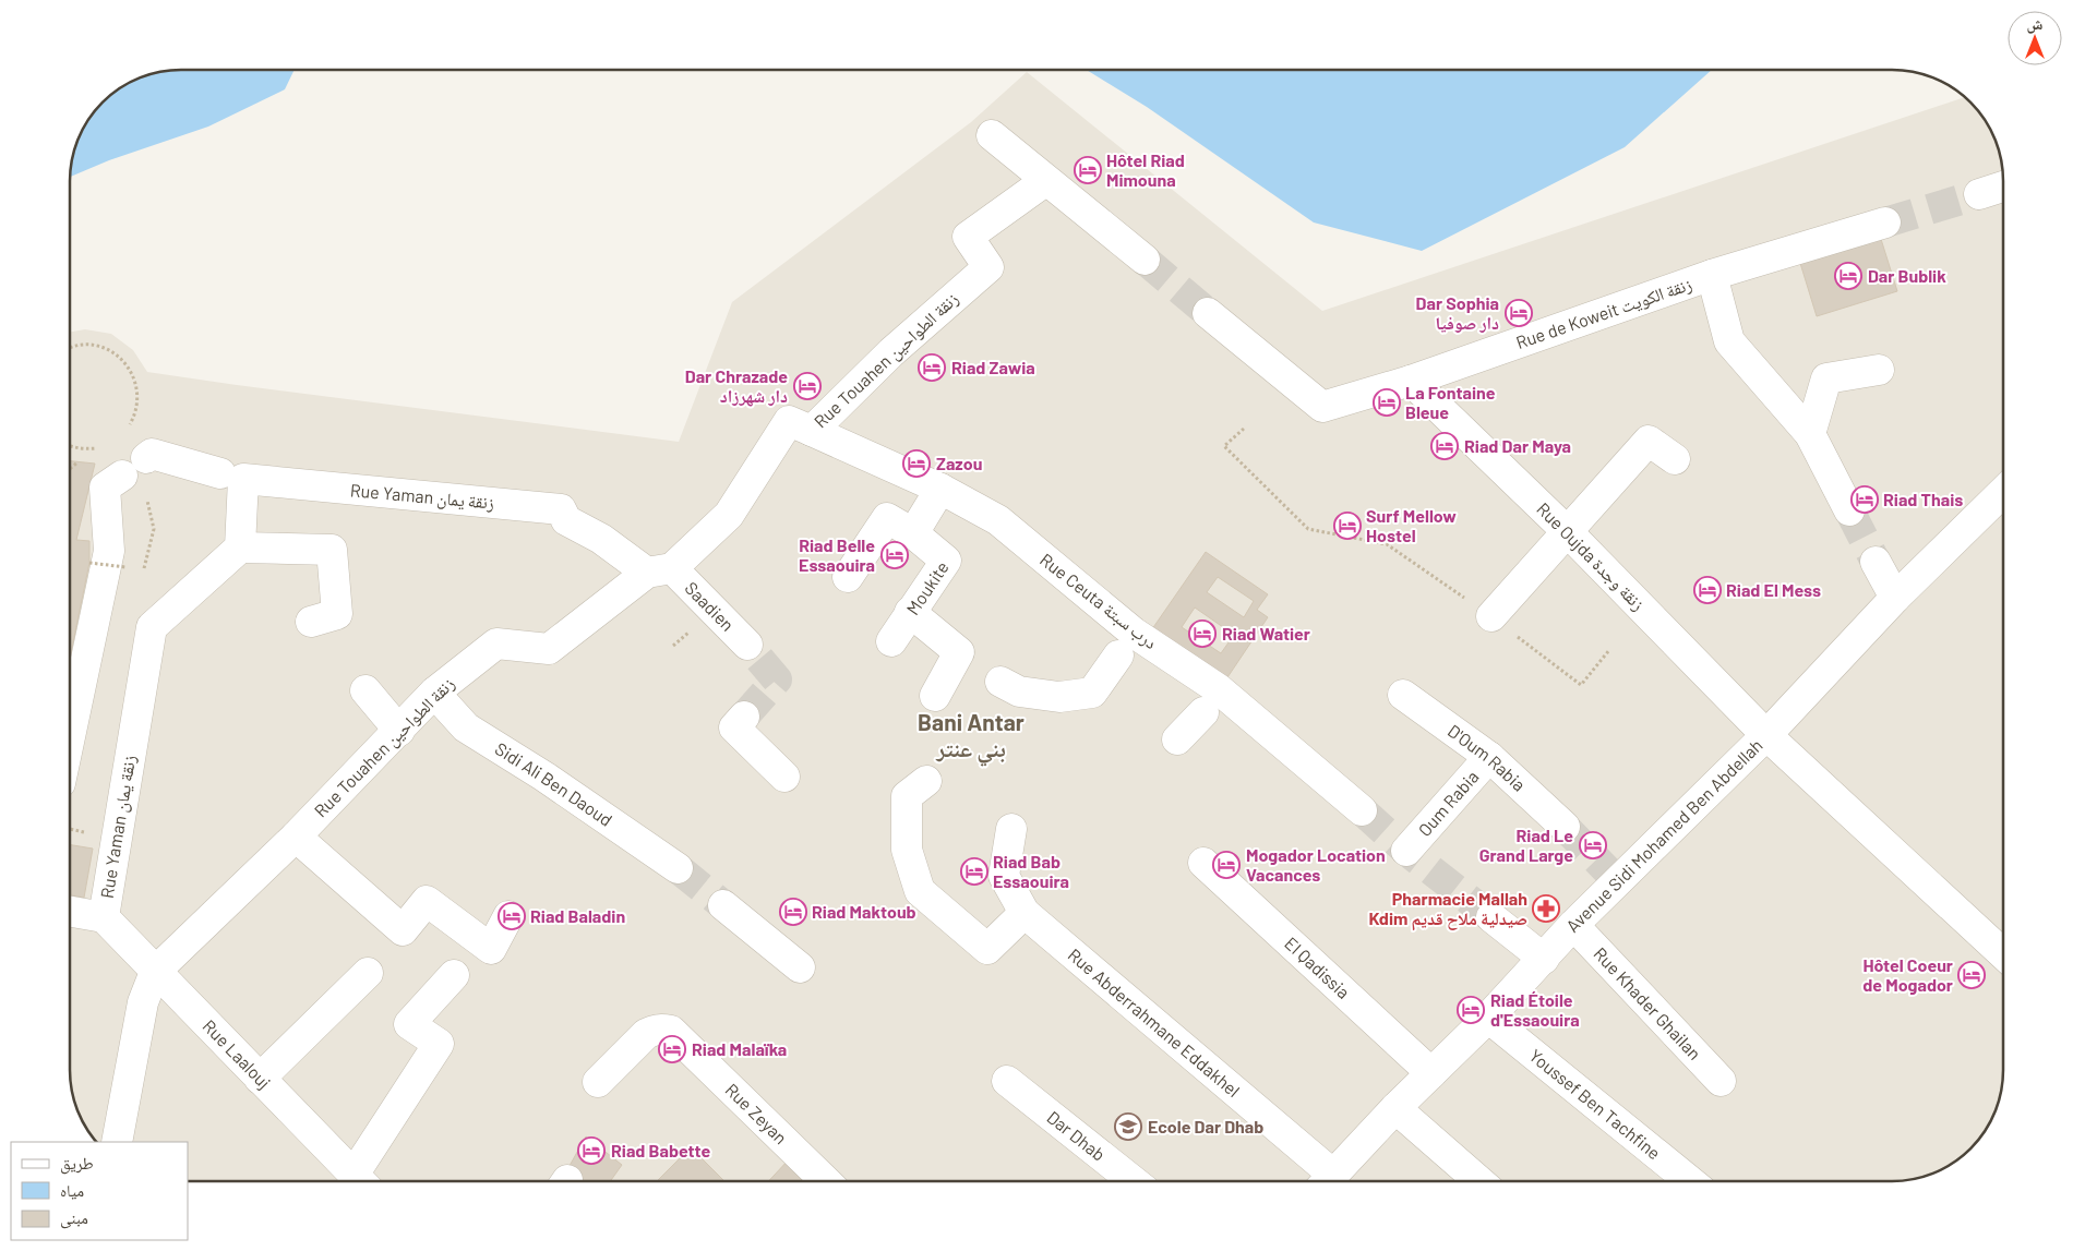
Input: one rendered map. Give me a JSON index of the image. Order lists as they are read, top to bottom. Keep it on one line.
{"streets":{"street":["Rue de Koweit زنقة الكويت","Rue Touahen زنقة الطواحين","Rue Yaman زنقة يمان","Rue Oujda زنقة وجدة","Moukite","Rue Ceuta درب سبتة","Saadien","D'Oum Rabia","Sidi Ali Ben Daoud","Oum Rabia","Avenue Sidi Mohamed Ben Abdellah","El Qadissia","Rue Khader Ghailan","Rue Abderrahmane Eddakhel","Rue Laalouj","Youssef Ben Tachfine","Rue Zeyan","Dar Dhab"]},"crossings":[["Rue de Koweit زنقة الكويت","Rue Oujda زنقة وجدة"],["Rue Touahen زنقة الطواحين","Rue Yaman زنقة يمان"],["Rue Touahen زنقة الطواحين","Rue Ceuta درب سبتة"],["Rue Touahen زنقة الطواحين","Saadien"],["Rue Touahen زنقة الطواحين","Sidi Ali Ben Daoud"],["Rue Touahen زنقة الطواحين","Rue Laalouj"],["Rue Yaman زنقة يمان","Saadien"],["Rue Yaman زنقة يمان","Rue Laalouj"],["Rue Oujda زنقة وجدة","Avenue Sidi Mohamed Ben Abdellah"],["D'Oum Rabia","Oum Rabia"],["Avenue Sidi Mohamed Ben Abdellah","El Qadissia"],["Avenue Sidi Mohamed Ben Abdellah","Rue Khader Ghailan"],["Avenue Sidi Mohamed Ben Abdellah","Youssef Ben Tachfine"]],"districts":["Bani Antar بني عنتر"],"places":{"hotel":["Hôtel Riad Mimouna","Dar Bublik","Dar Sophia دار صوفيا","Riad Zawia","Dar Chrazade دار شهرزاد","La Fontaine Bleue","Riad Dar Maya","Zazou","Riad Thais","Surf Mellow Hostel","Riad Belle Essaouira","Riad El Mess","Riad Watier","Riad Le Grand Large","Mogador Location Vacances","Riad Bab Essaouira","Riad Maktoub","Riad Baladin","Hôtel Coeur de Mogador","Riad Étoile d'Essaouira","Riad Malaïka","Riad Babette"],"pharmacy":["Pharmacie Mallah Kdim صيدلية ملاح قديم"],"school or university":["Ecole Dar Dhab"]},"legend":["طريق","مياه","مبنى"],"north":"top"}
